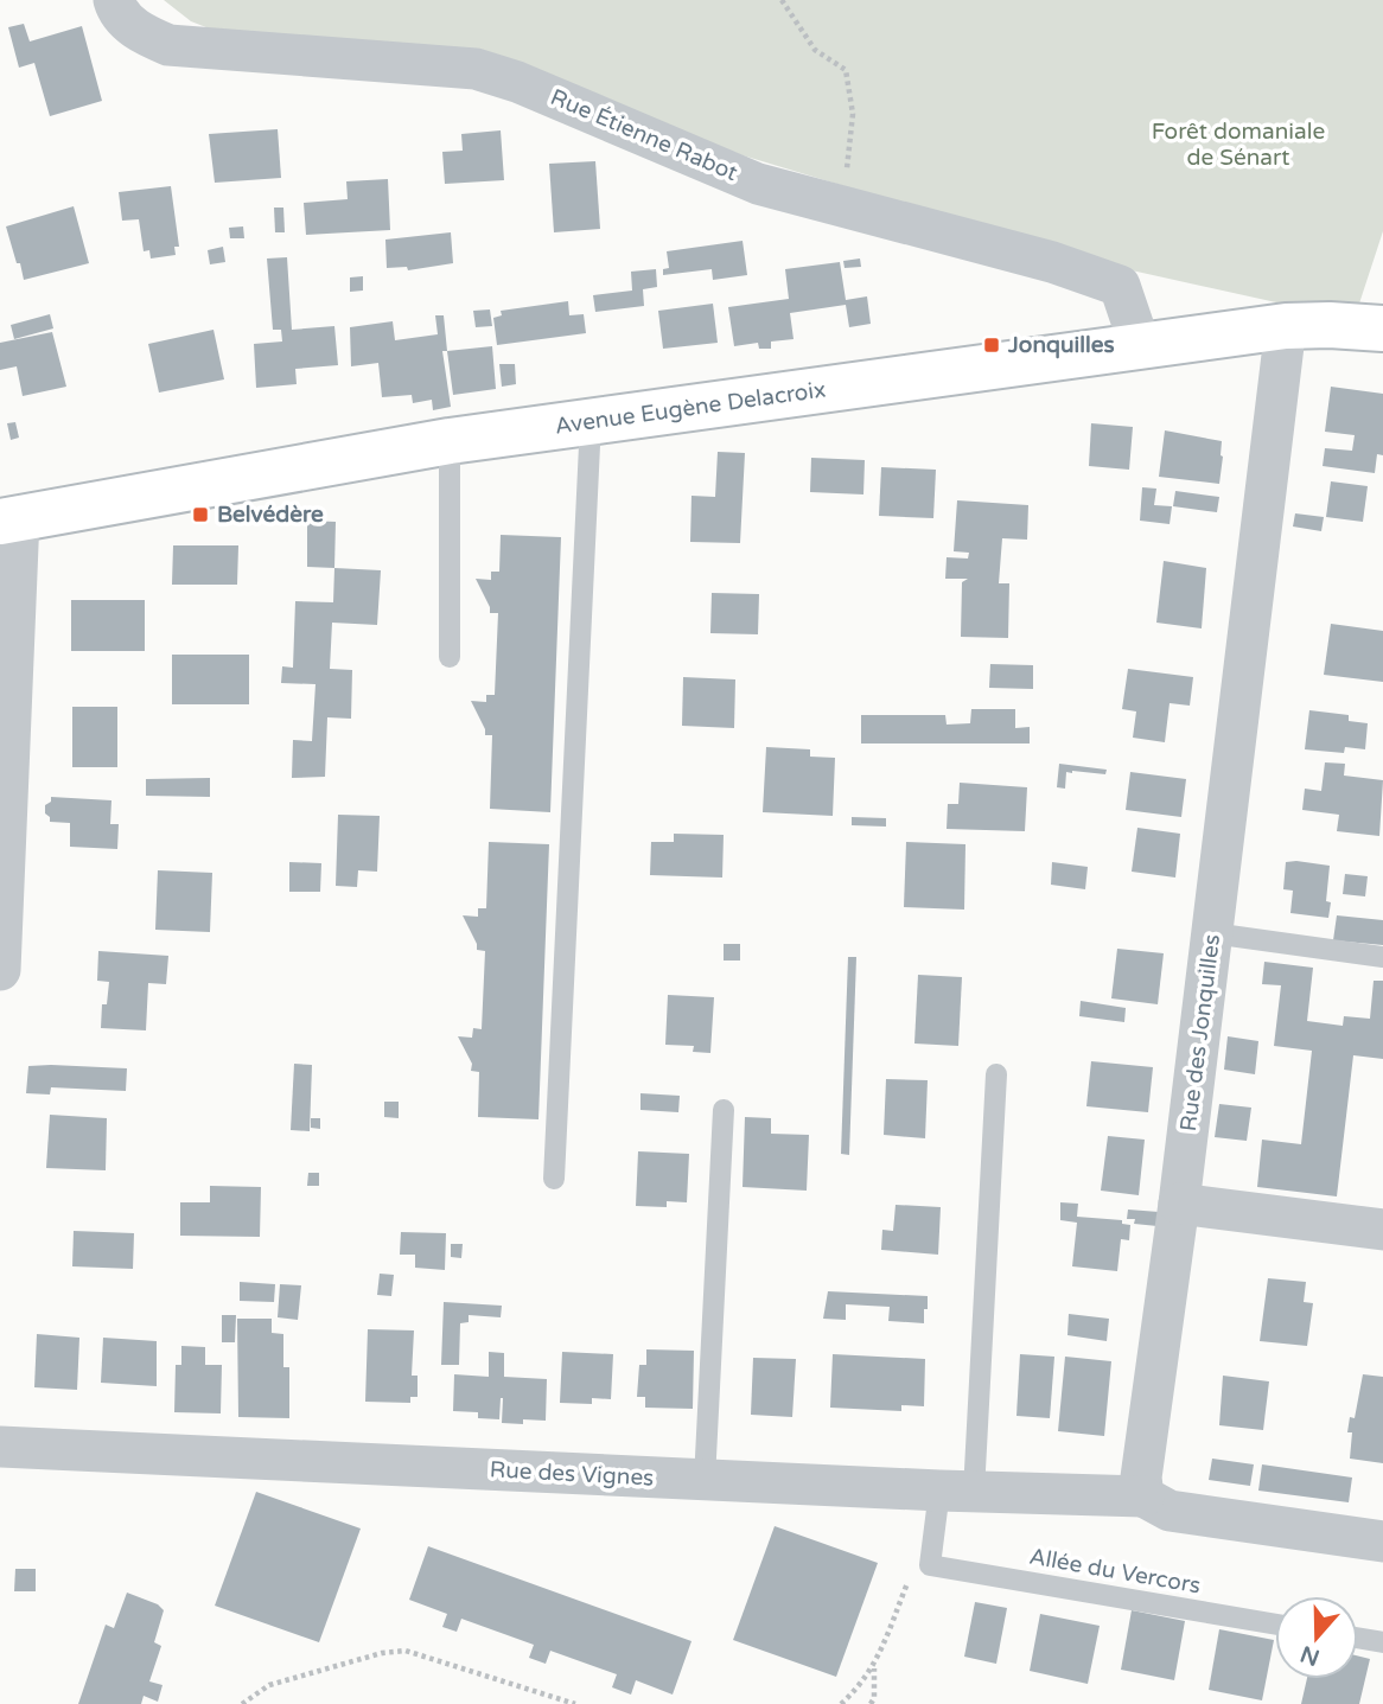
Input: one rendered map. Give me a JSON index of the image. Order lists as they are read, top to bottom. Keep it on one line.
{"streets":{"main road":["Avenue Eugène Delacroix"],"street":["Rue Étienne Rabot","Rue des Jonquilles","Rue des Vignes"],"lane":["Allée du Vercors"]},"crossings":[["Rue Étienne Rabot","Avenue Eugène Delacroix"],["Avenue Eugène Delacroix","Rue des Jonquilles"],["Rue des Jonquilles","Rue des Vignes"]],"parks":["Forêt domaniale de Sénart"],"places":{"transit":["Jonquilles","Belvédère"]},"north":"bottom"}
